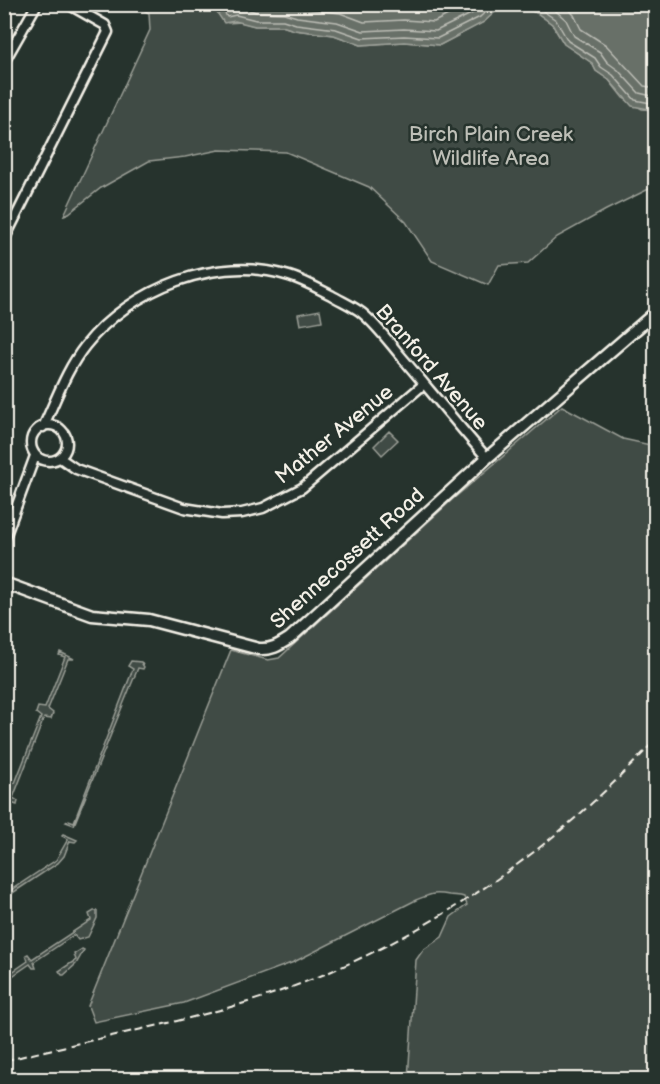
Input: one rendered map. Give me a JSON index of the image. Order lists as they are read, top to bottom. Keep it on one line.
{"streets":{"street":["Branford Avenue","Mather Avenue","Shennecossett Road"]},"crossings":[["Branford Avenue","Mather Avenue"],["Branford Avenue","Shennecossett Road"]],"parks":["Birch Plain Creek Wildlife Area"]}
